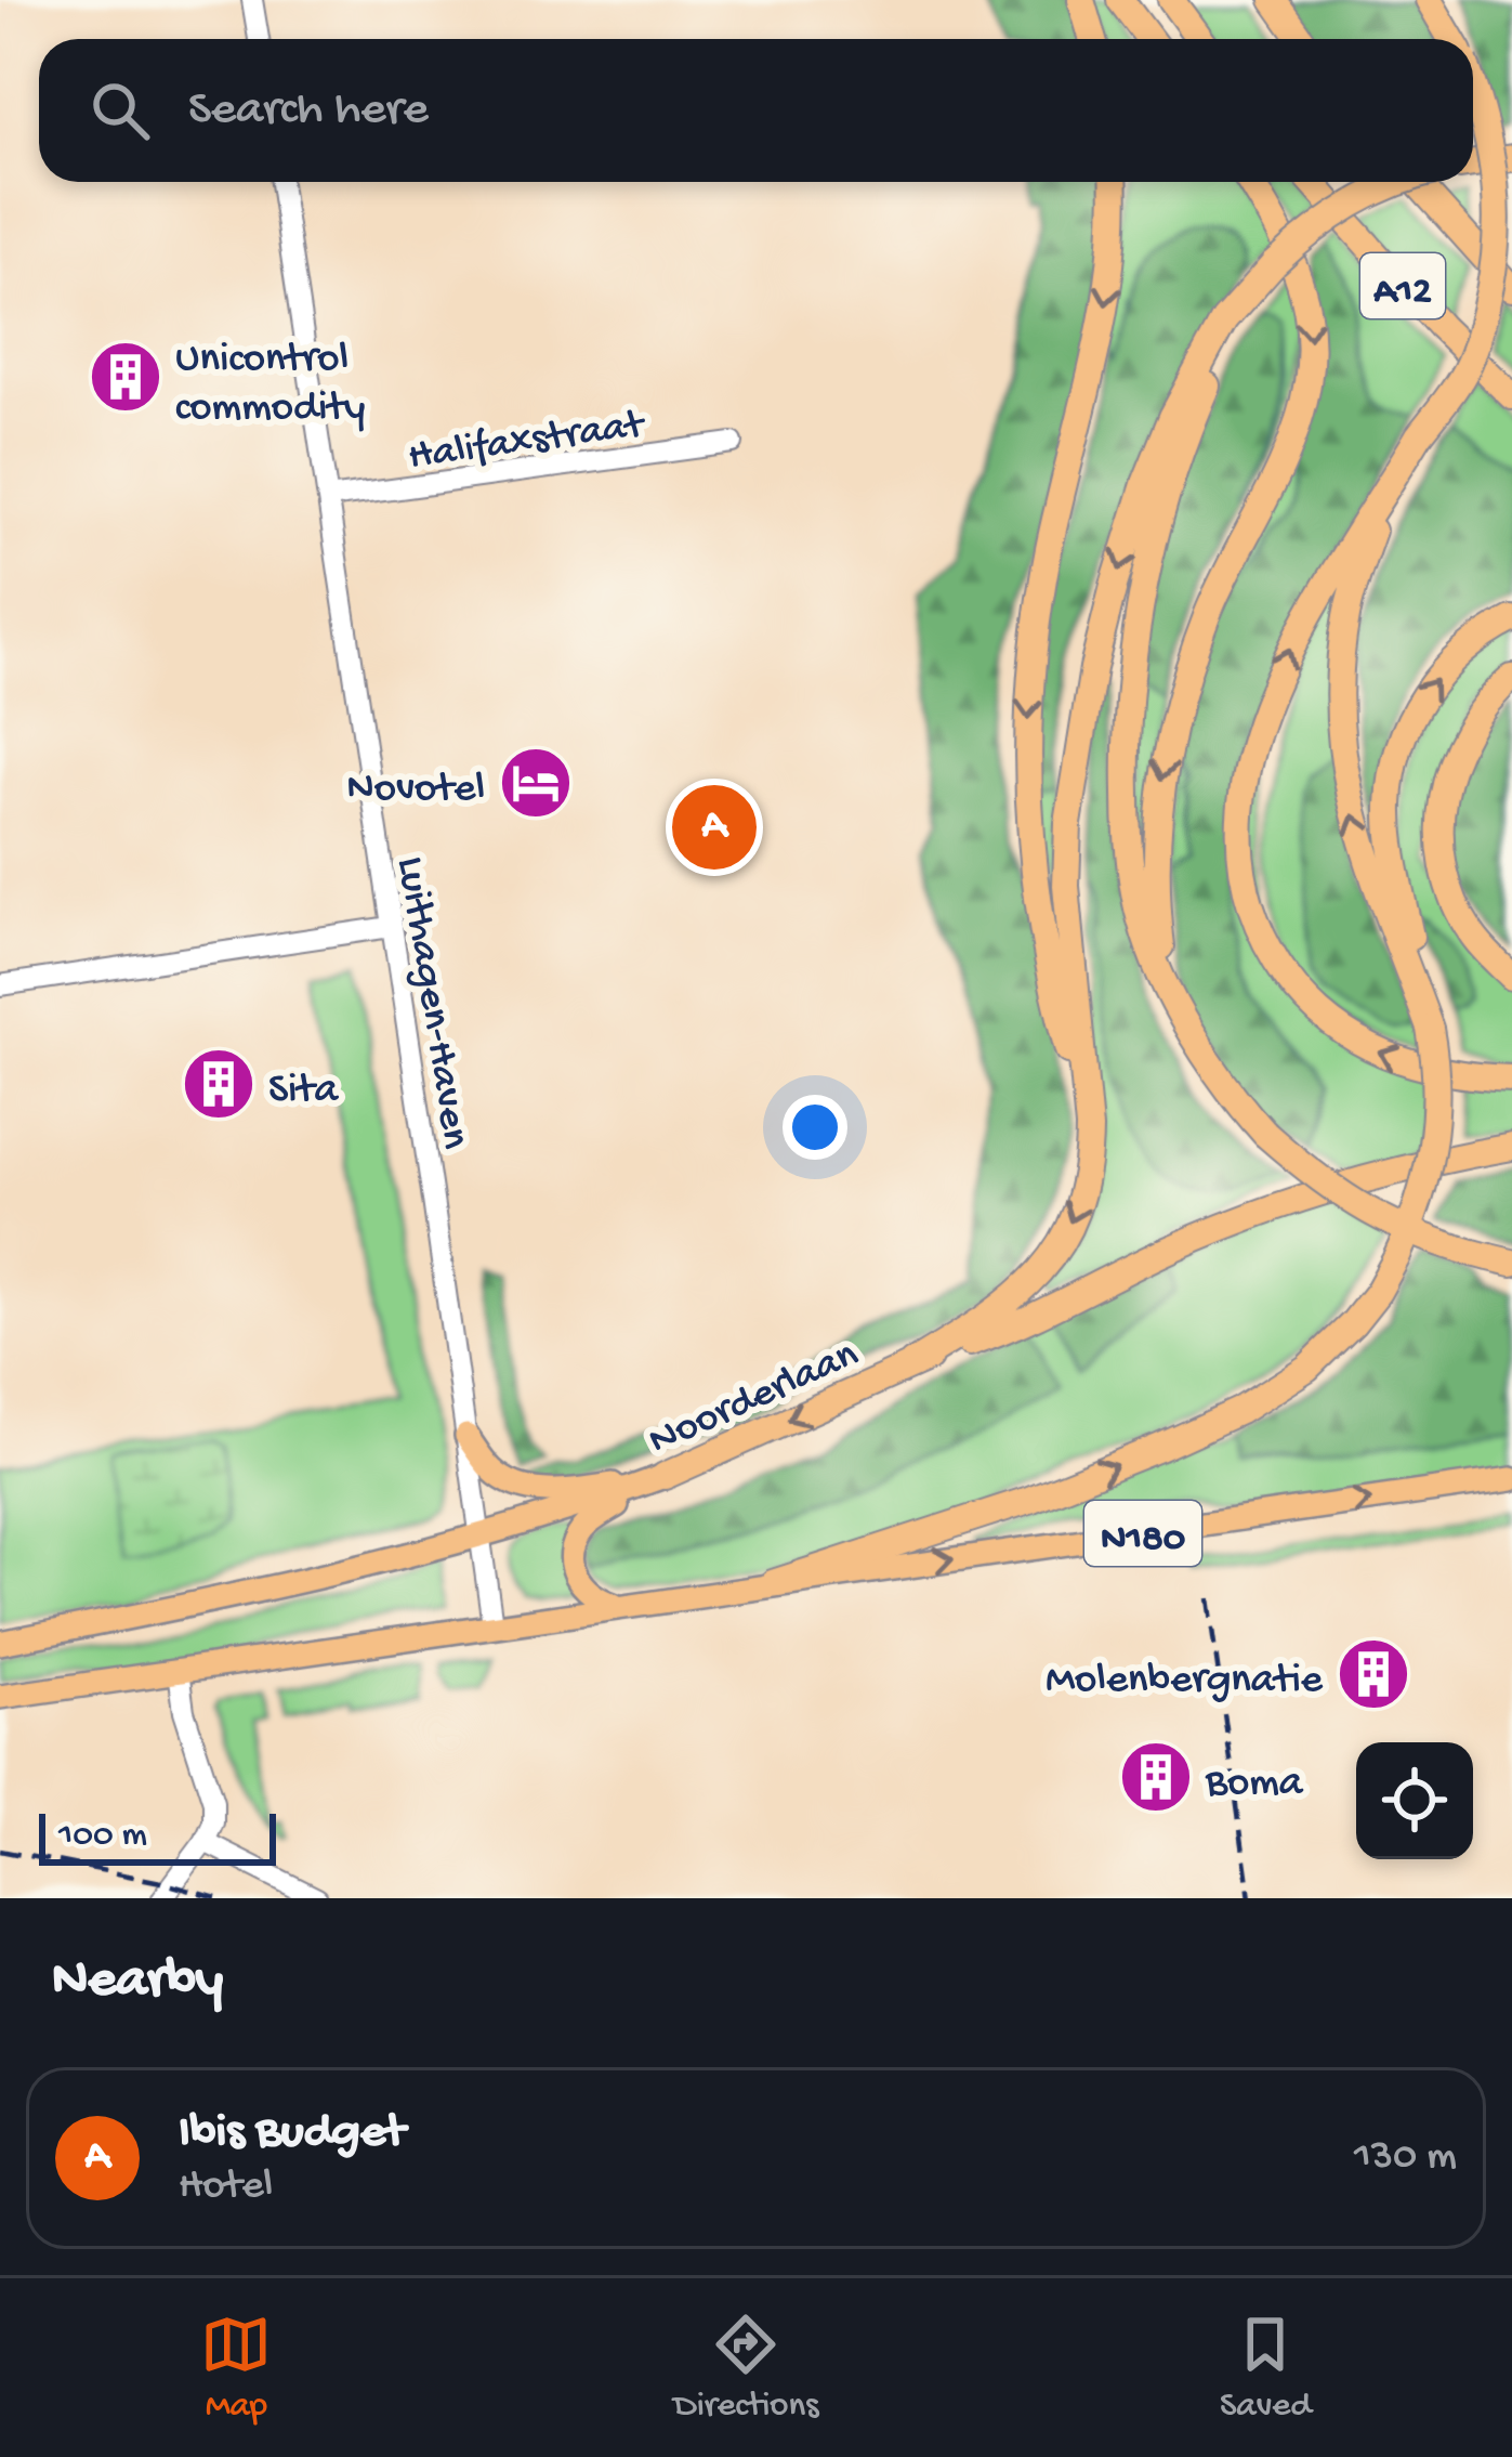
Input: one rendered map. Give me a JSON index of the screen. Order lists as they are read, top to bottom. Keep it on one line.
{"streets":{"highway":["A12","Noorderlaan"],"main road":["N180"],"street":["Halifaxstraat","Luithagen-Haven"]},"crossings":[["Halifaxstraat","Luithagen-Haven"],["Luithagen-Haven","Noorderlaan"],["Luithagen-Haven","N180"]],"places":{"building":["Unicontrol commodity","Sita","Molenbergnatie","Boma"],"hotel":["Novotel"]},"scale_bar":"100 m","page":{"search":"Search here","pins":"A","scale":"100 m","heading":"Nearby","list":[{"mark":"A","name":"Ibis Budget","note":"Hotel","value":"130 m"}],"nav":["Map","Directions","Saved"]}}
